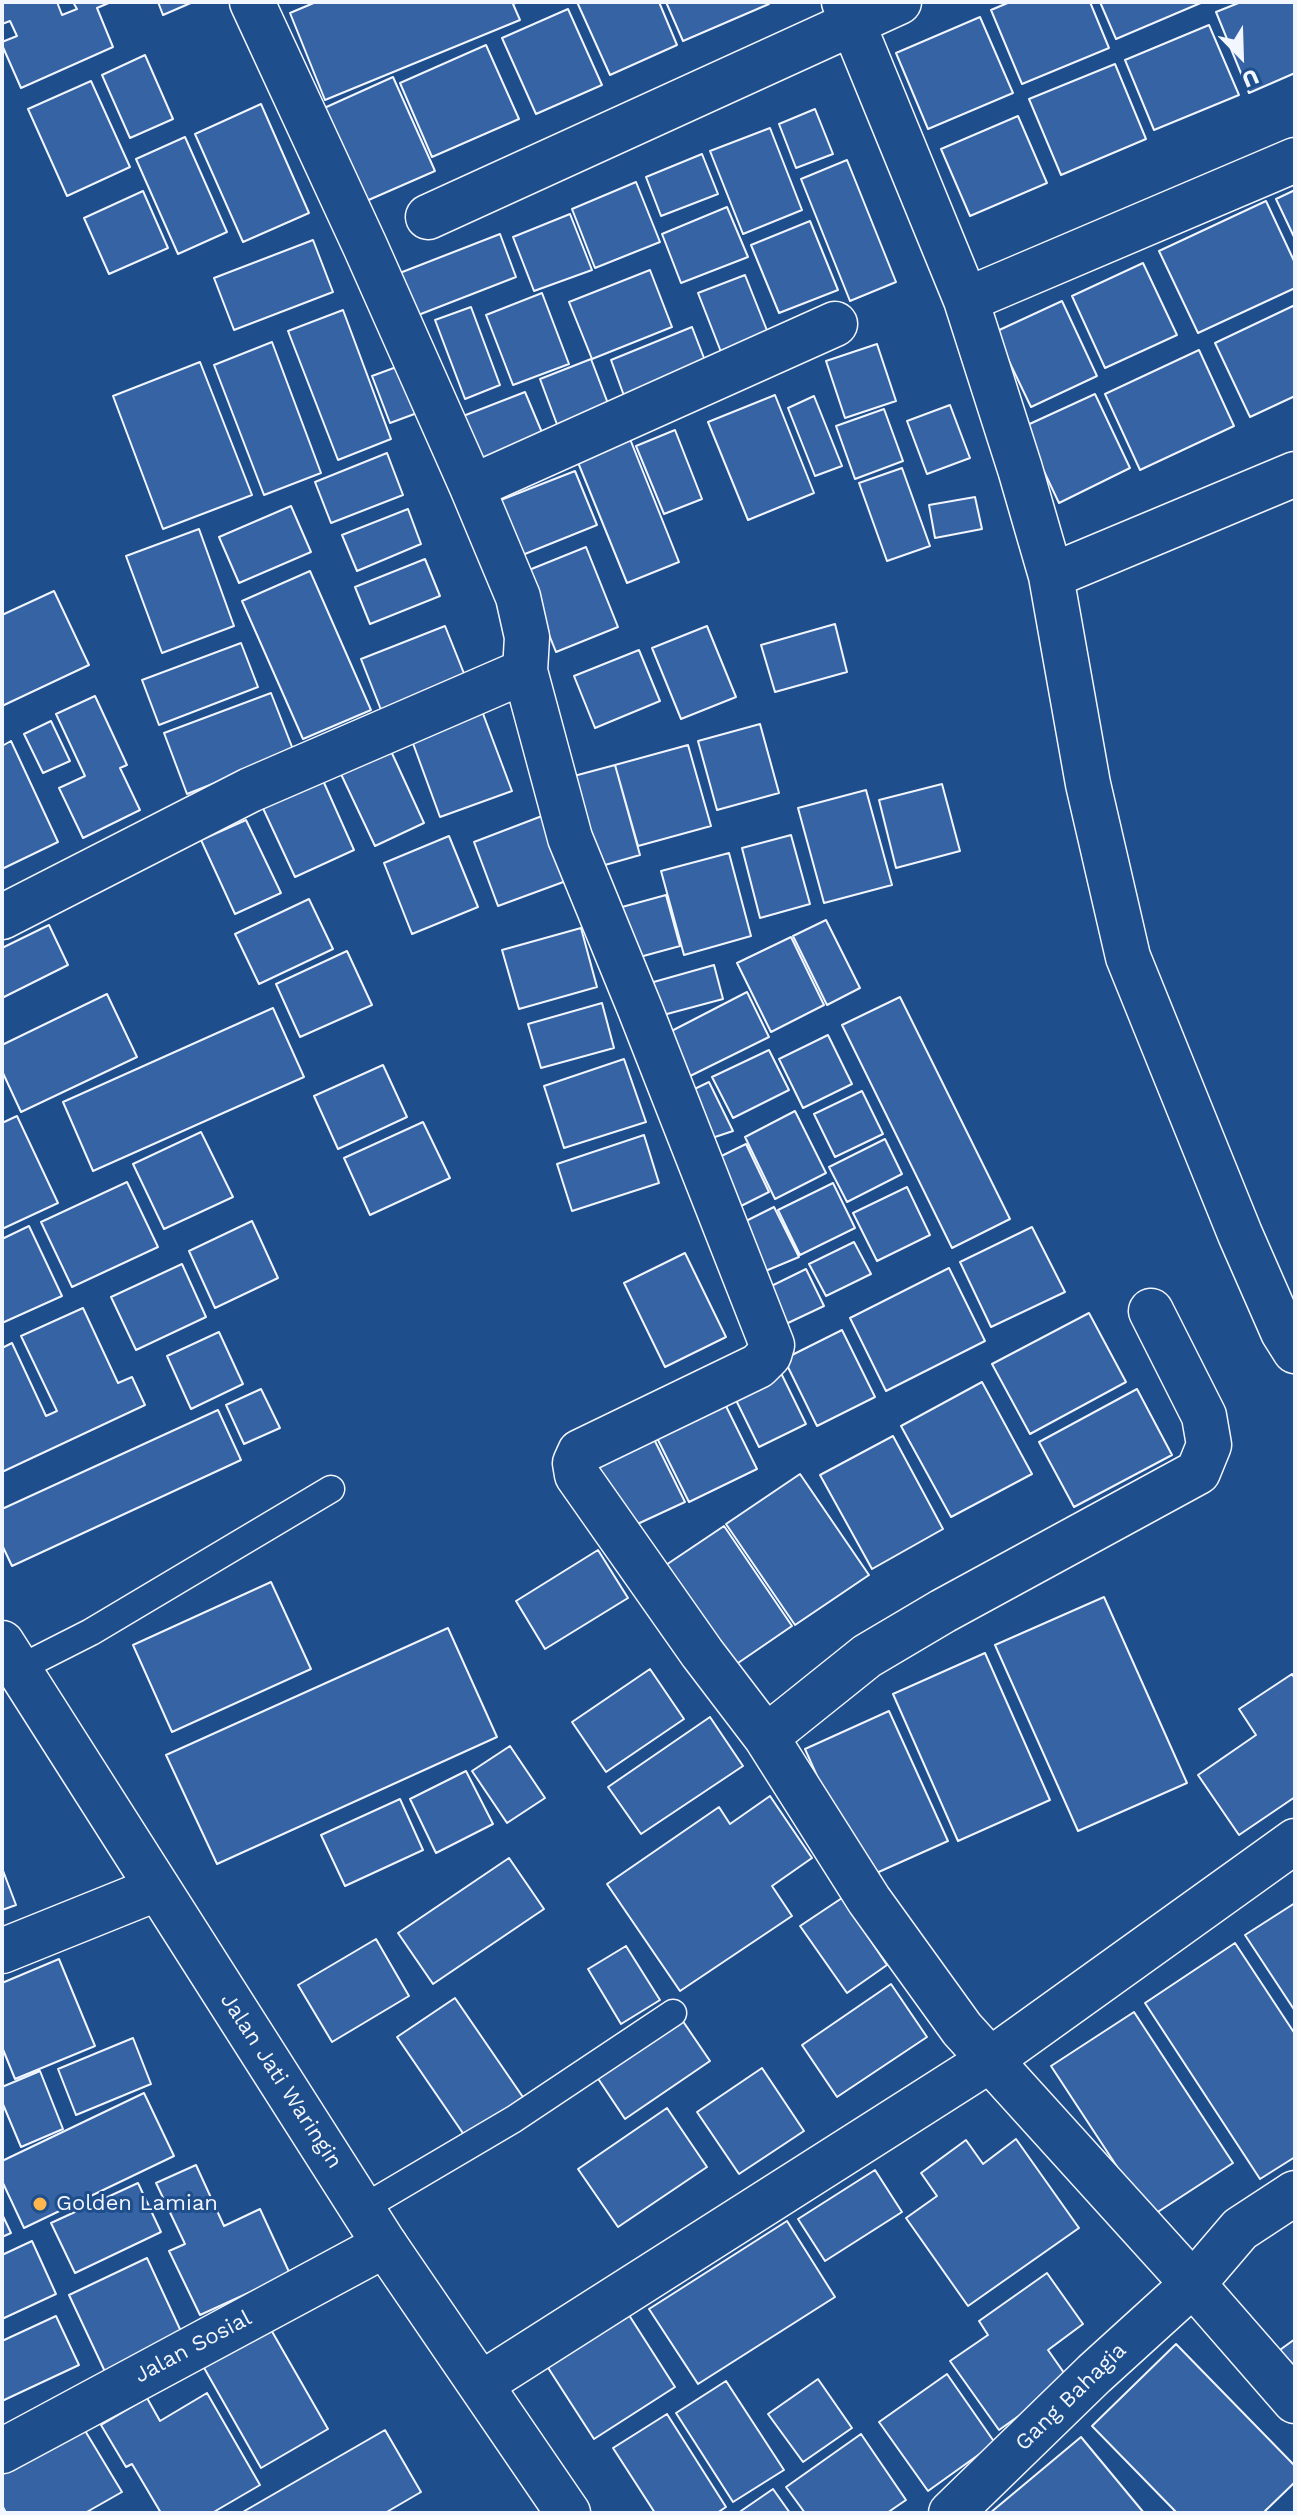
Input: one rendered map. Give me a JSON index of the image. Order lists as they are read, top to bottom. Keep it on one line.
{"streets":{"street":["Jalan Jati Waringin","Jalan Sosial","Gang Bahagia"]},"crossings":[["Jalan Jati Waringin","Jalan Sosial"]],"places":["Golden Lamian"],"north":"bottom right"}
